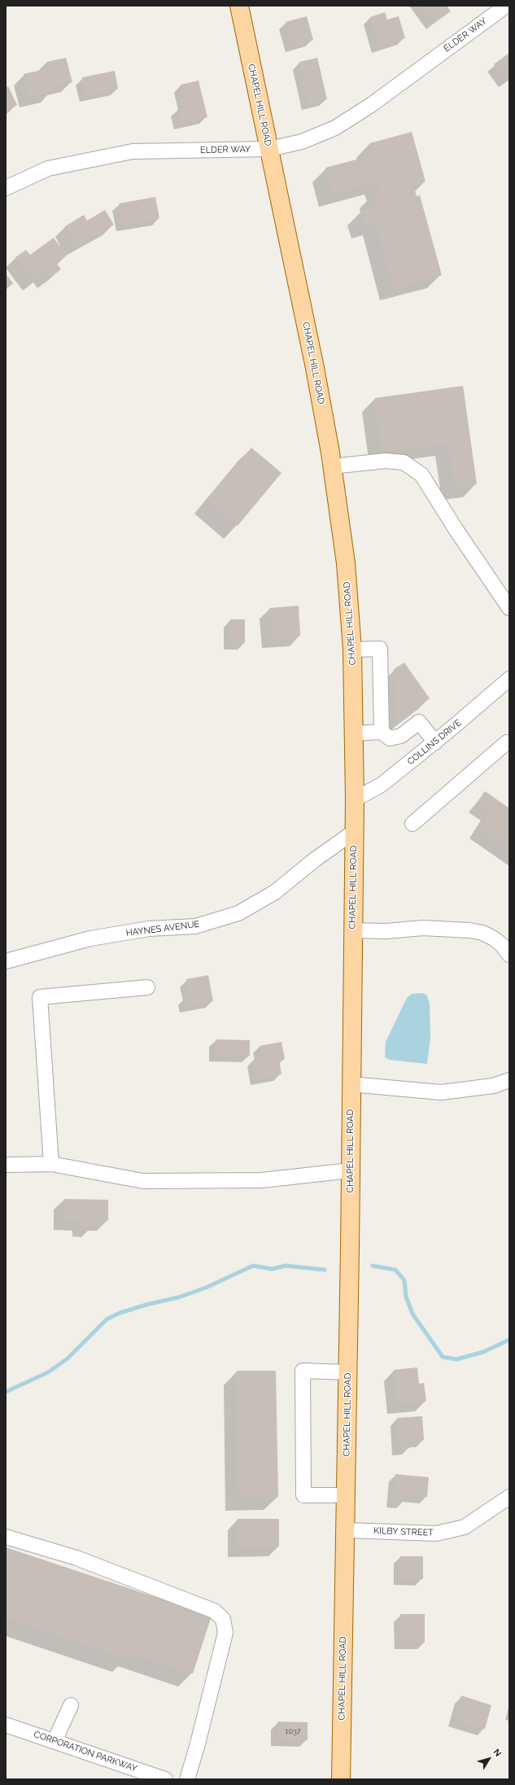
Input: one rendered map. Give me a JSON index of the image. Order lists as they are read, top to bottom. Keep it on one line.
{"streets":{"main road":["CHAPEL HILL ROAD"],"street":["ELDER WAY","COLLINS DRIVE","HAYNES AVENUE","KILBY STREET","CORPORATION PARKWAY"]},"crossings":[["ELDER WAY","CHAPEL HILL ROAD"],["CHAPEL HILL ROAD","COLLINS DRIVE"],["CHAPEL HILL ROAD","HAYNES AVENUE"],["CHAPEL HILL ROAD","KILBY STREET"]],"house_numbers":["1037"],"north":"top right"}
